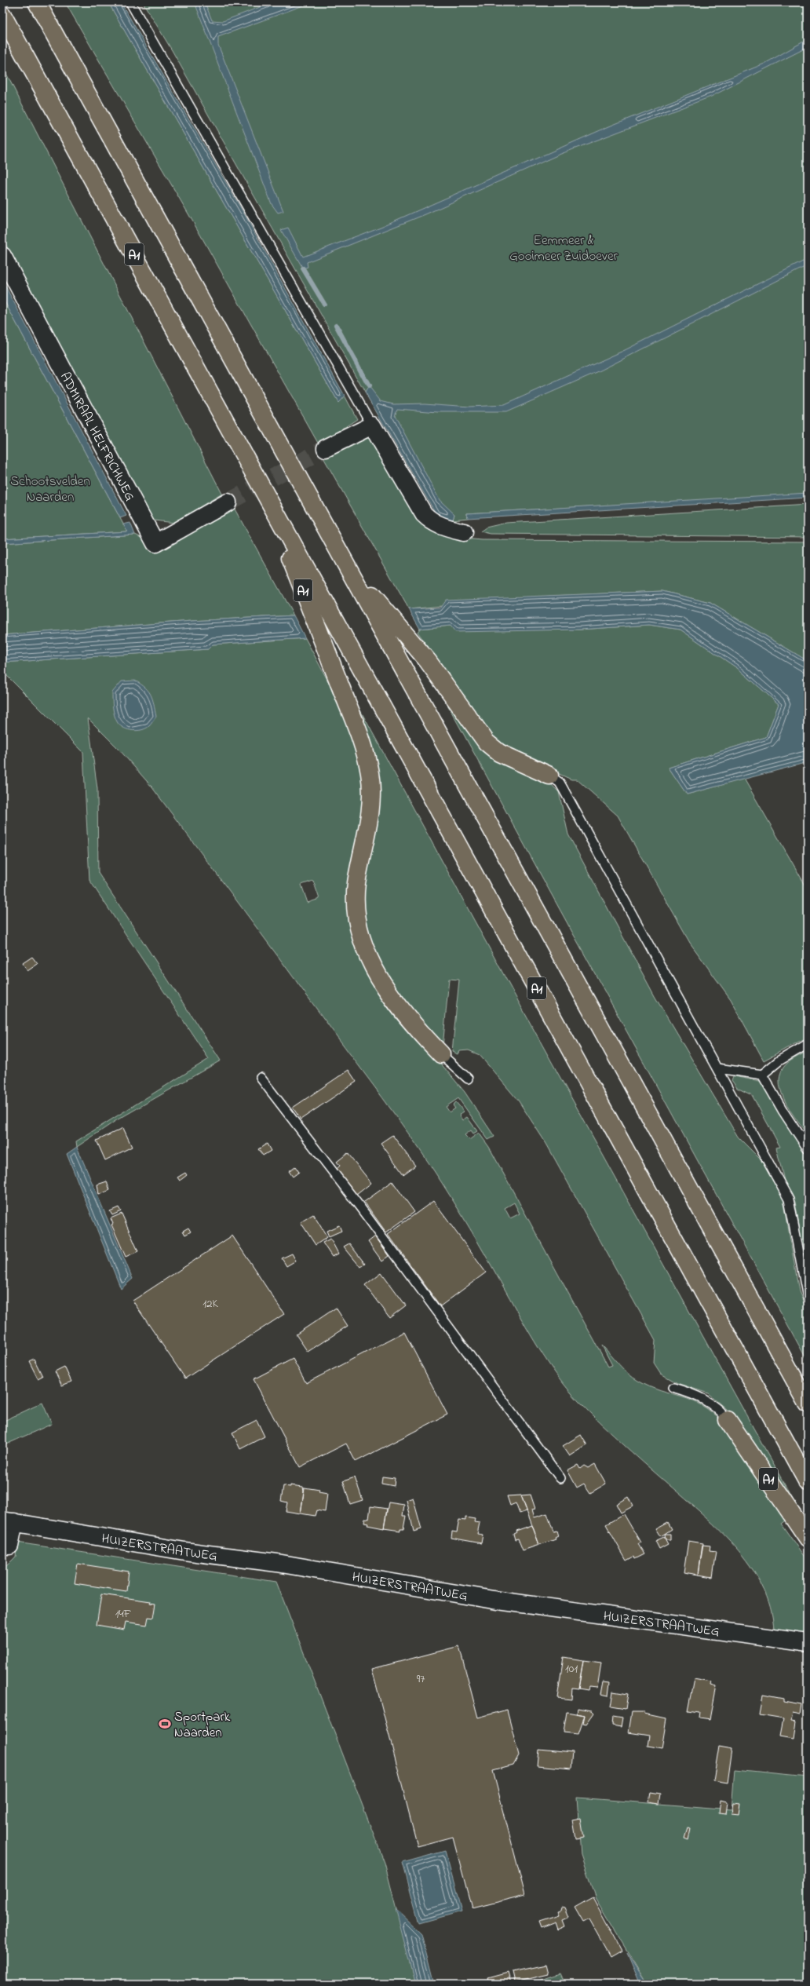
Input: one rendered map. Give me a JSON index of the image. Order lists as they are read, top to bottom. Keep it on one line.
{"streets":{"highway":["A1"],"street":["ADMIRAAL HELFRICHWEG","HUIZERSTRAATWEG"]},"parks":["Eemmeer & Gooimeer Zuidoever","Schootsvelden Naarden"],"places":{"sports":["Sportpark Naarden"]},"house_numbers":["12K","14F","101","97"]}
